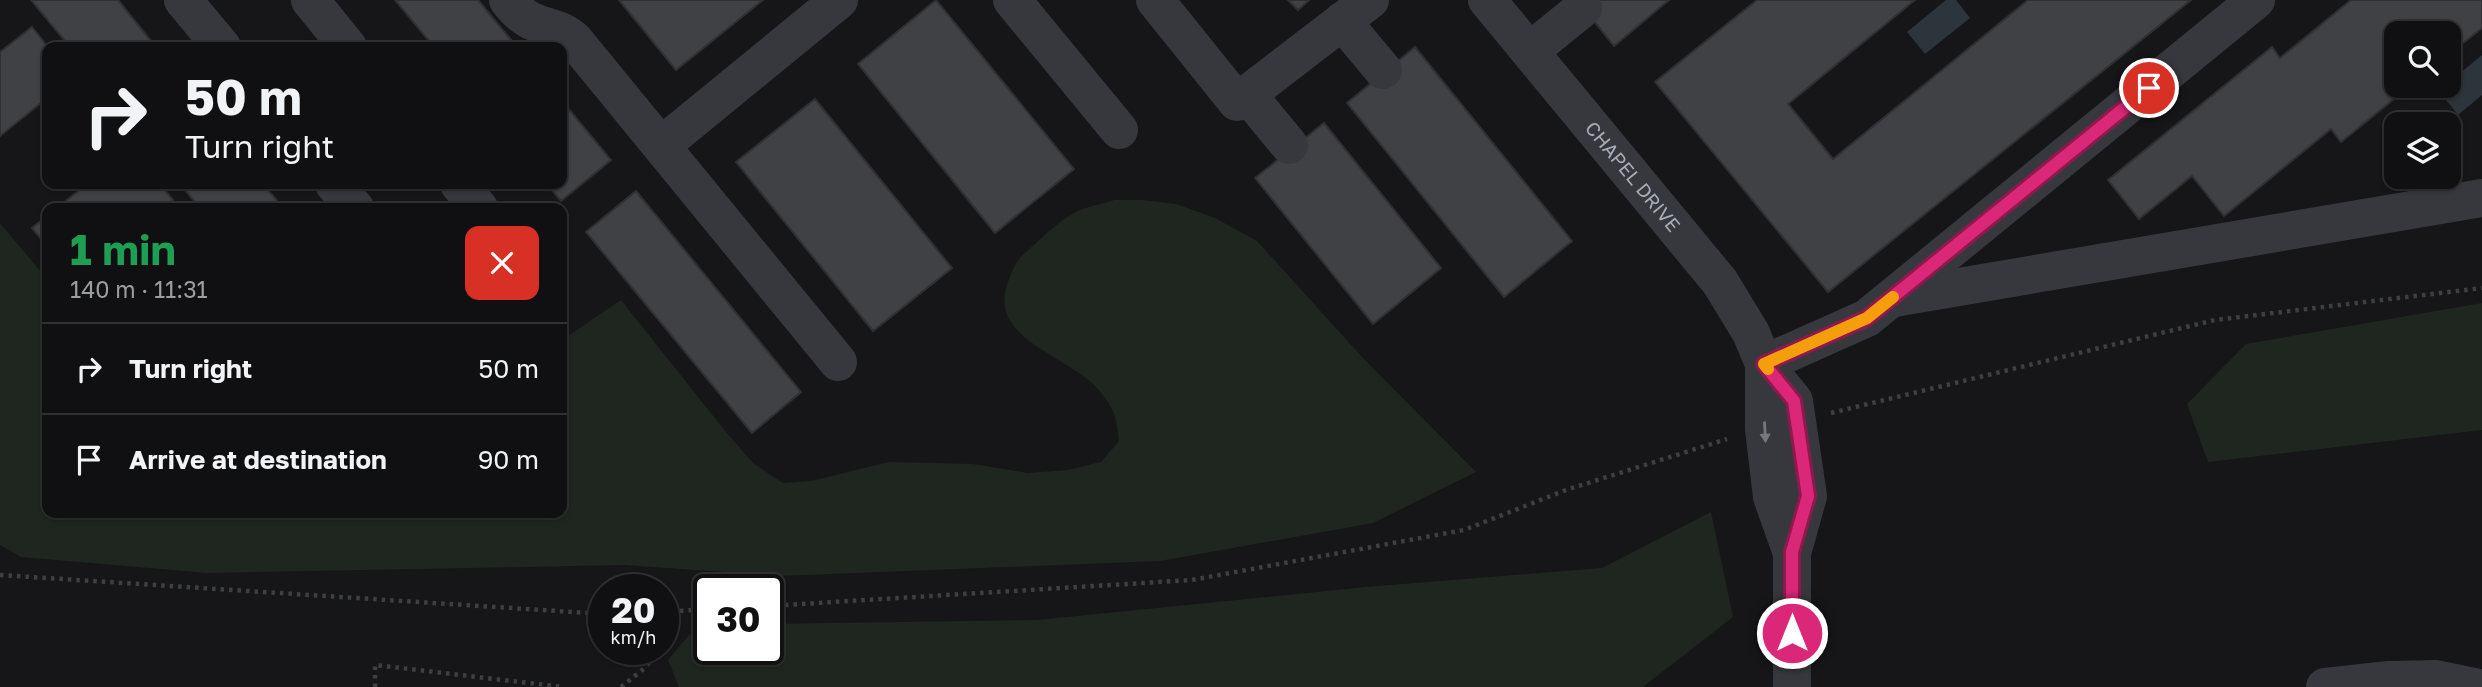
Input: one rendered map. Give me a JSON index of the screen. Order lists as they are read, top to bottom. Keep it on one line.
{"streets":{"street":["CHAPEL DRIVE"]},"page":{"turn":["50 m","Turn right"],"heading":["1 min","140 m · 11:31"],"list":[{"name":"Turn right","value":"50 m"},{"name":"Arrive at destination","value":"90 m"}],"speed":"20 km/h","limit":"30"}}
